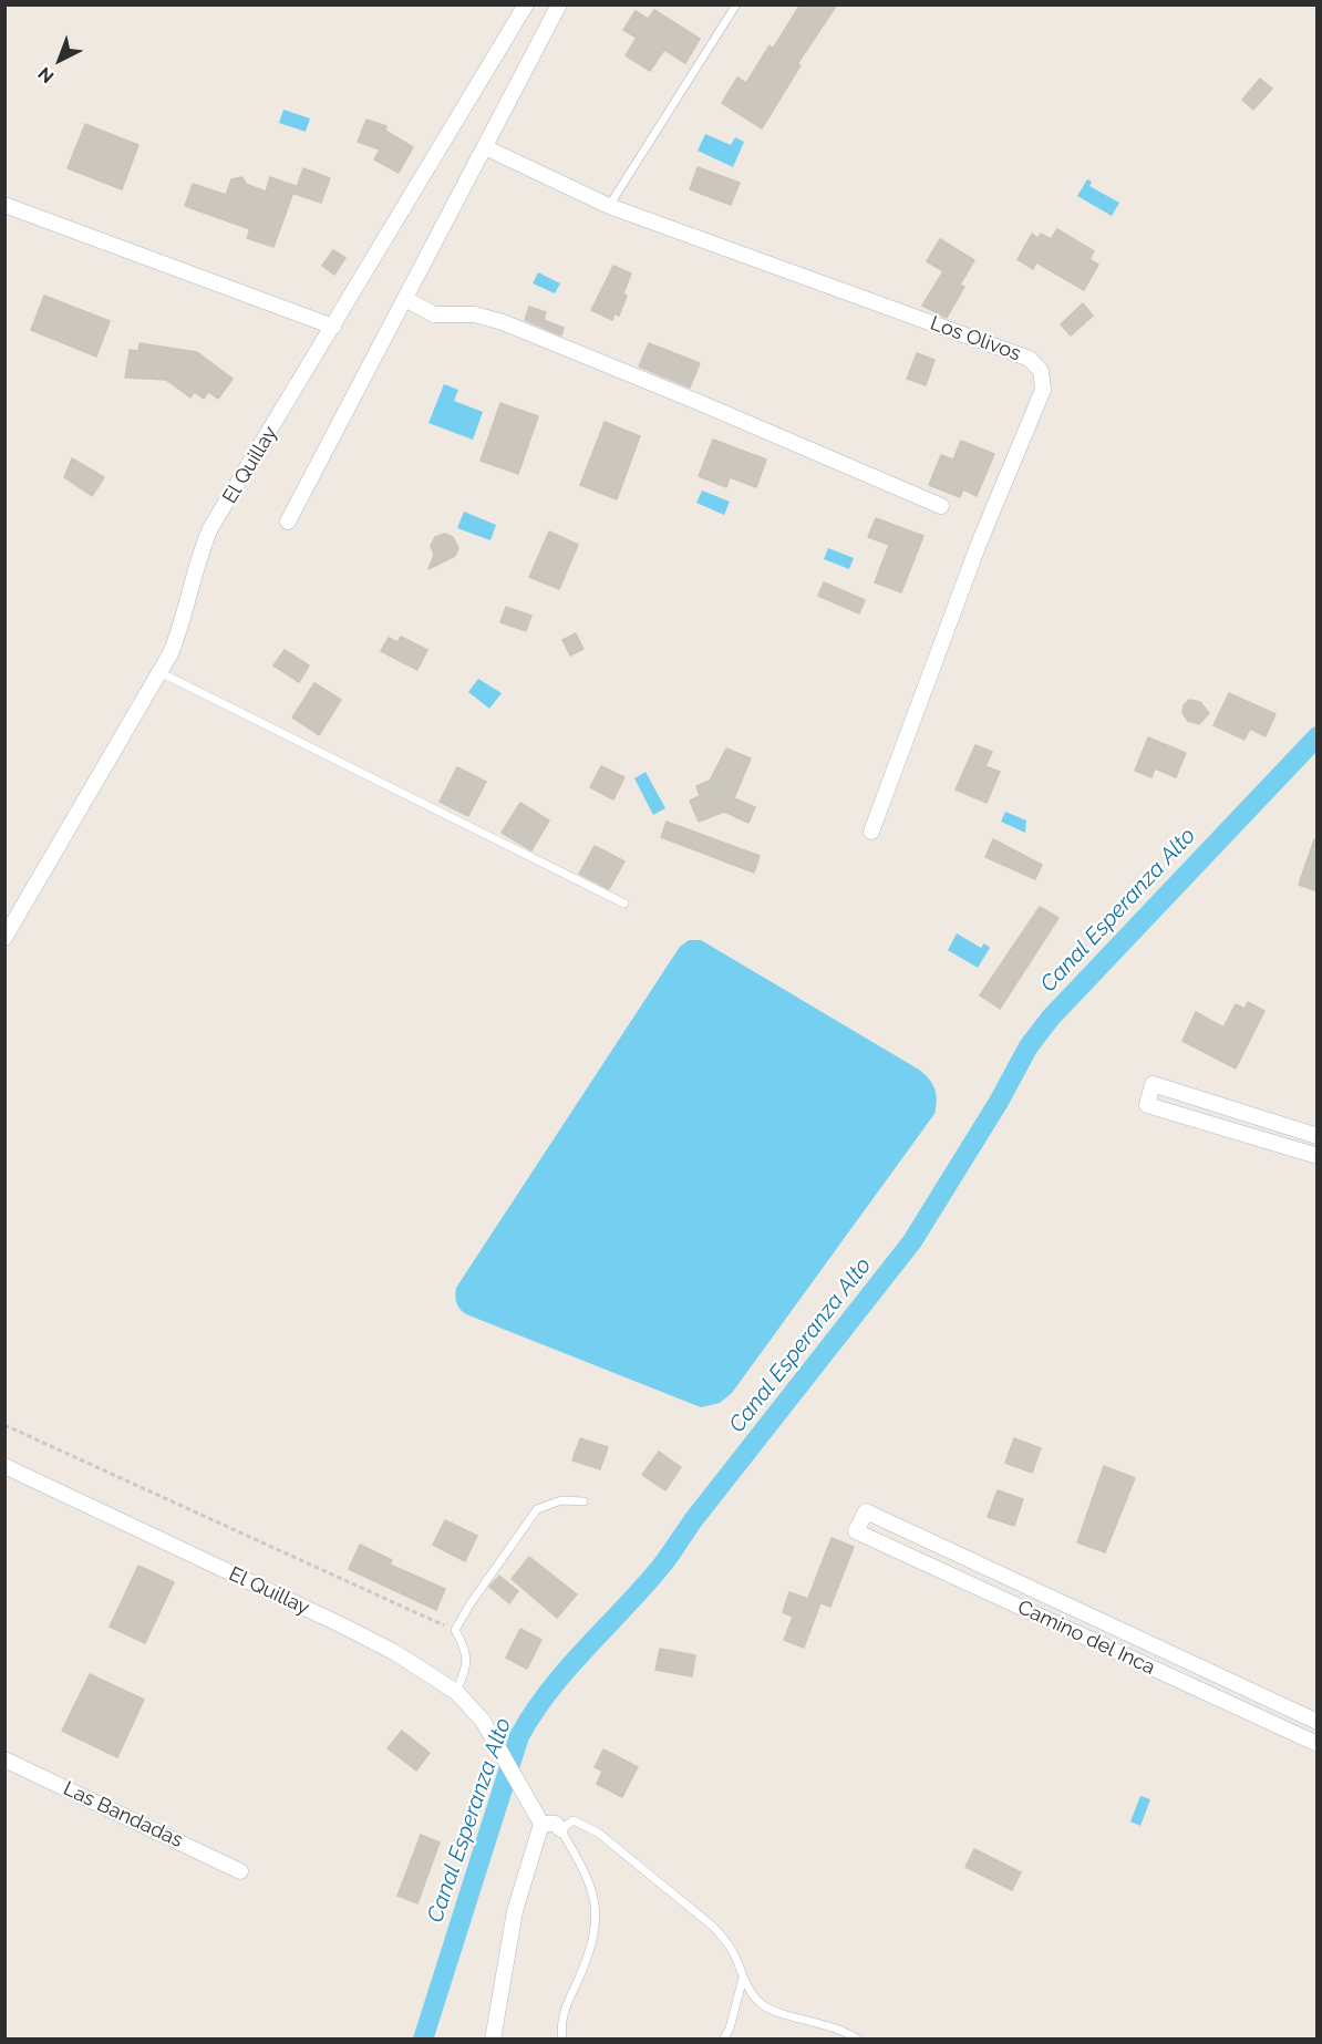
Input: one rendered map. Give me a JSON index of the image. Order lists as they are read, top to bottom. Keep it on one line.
{"streets":{"street":["Los Olivos","El Quillay","Camino del Inca","Las Bandadas"]},"water":["Canal Esperanza Alto"],"north":"bottom left"}
